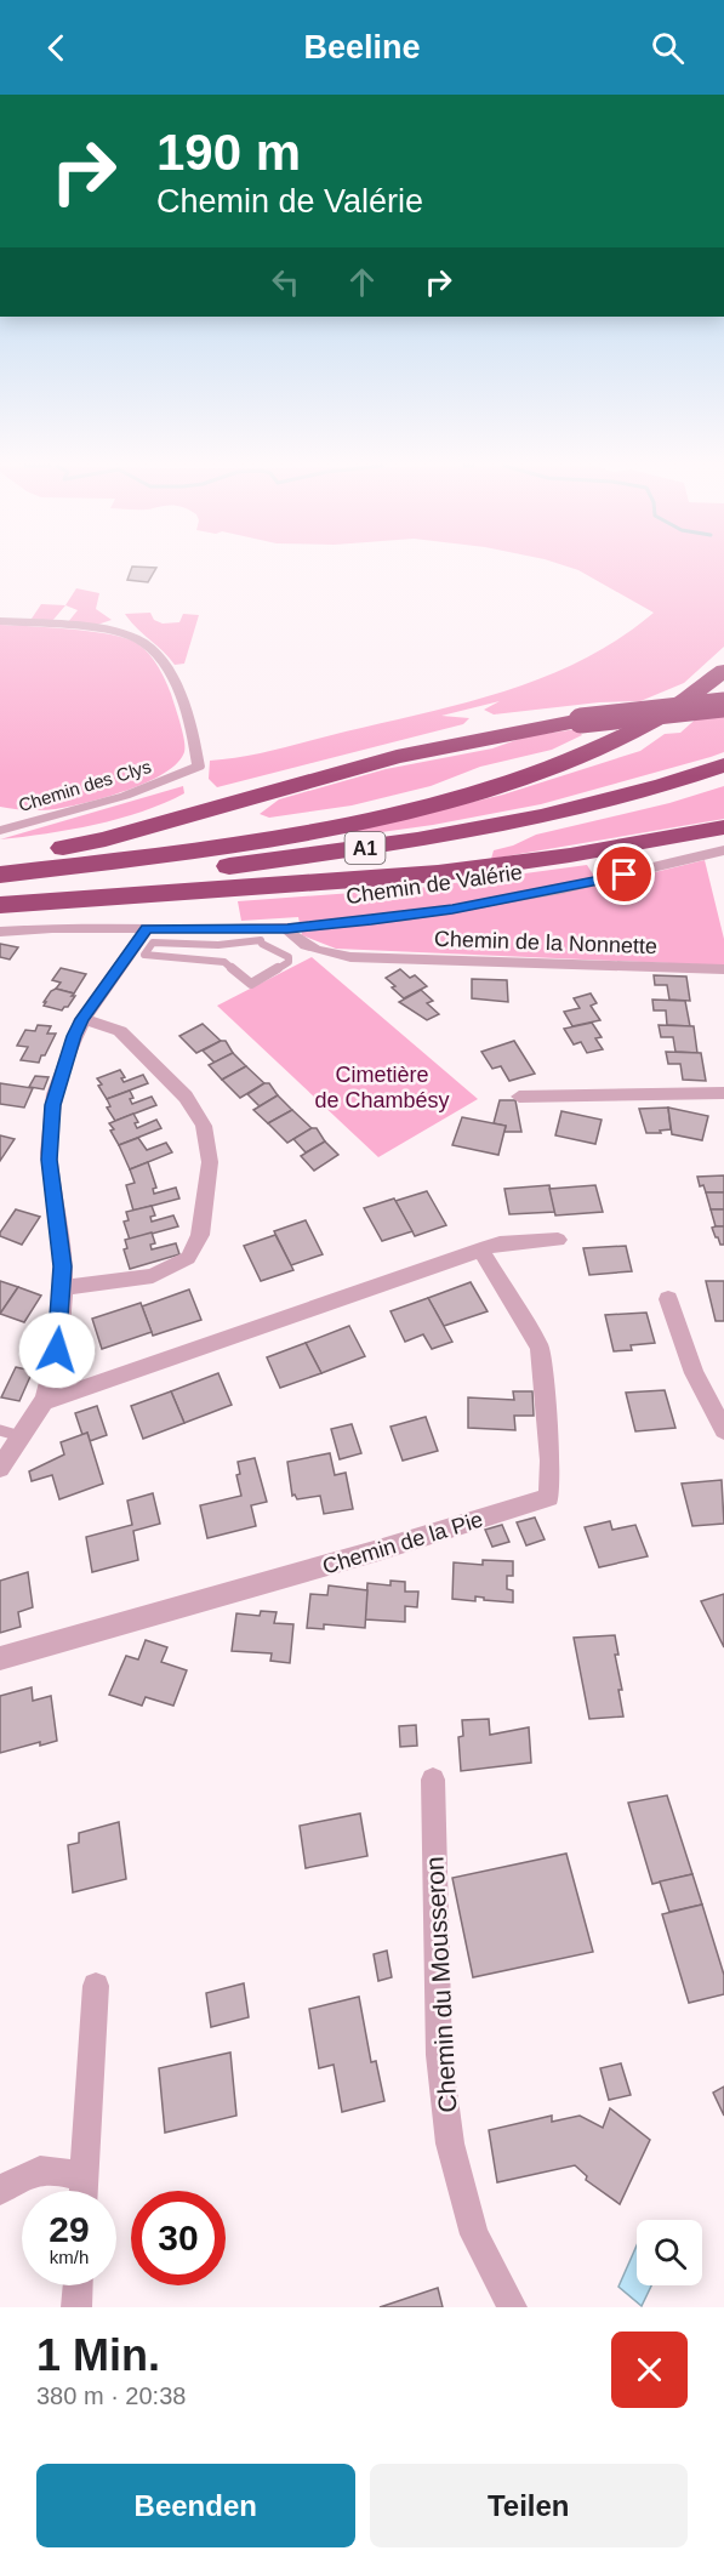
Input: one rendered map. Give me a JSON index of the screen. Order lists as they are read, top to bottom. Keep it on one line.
{"streets":{"highway":["A1"],"street":["Chemin des Clys","Chemin de Valérie","Chemin de la Nonnette","Chemin de la Pie","Chemin du Mousseron"]},"crossings":[["Chemin de Valérie","Chemin de la Nonnette"]],"parks":["Cimetière de Chambésy"],"page":{"header":"Beeline","turn":["190 m","Chemin de Valérie"],"speed":"29 km/h","limit":"30","heading":["1 Min.","380 m · 20:38"],"buttons":["Beenden","Teilen"]}}
